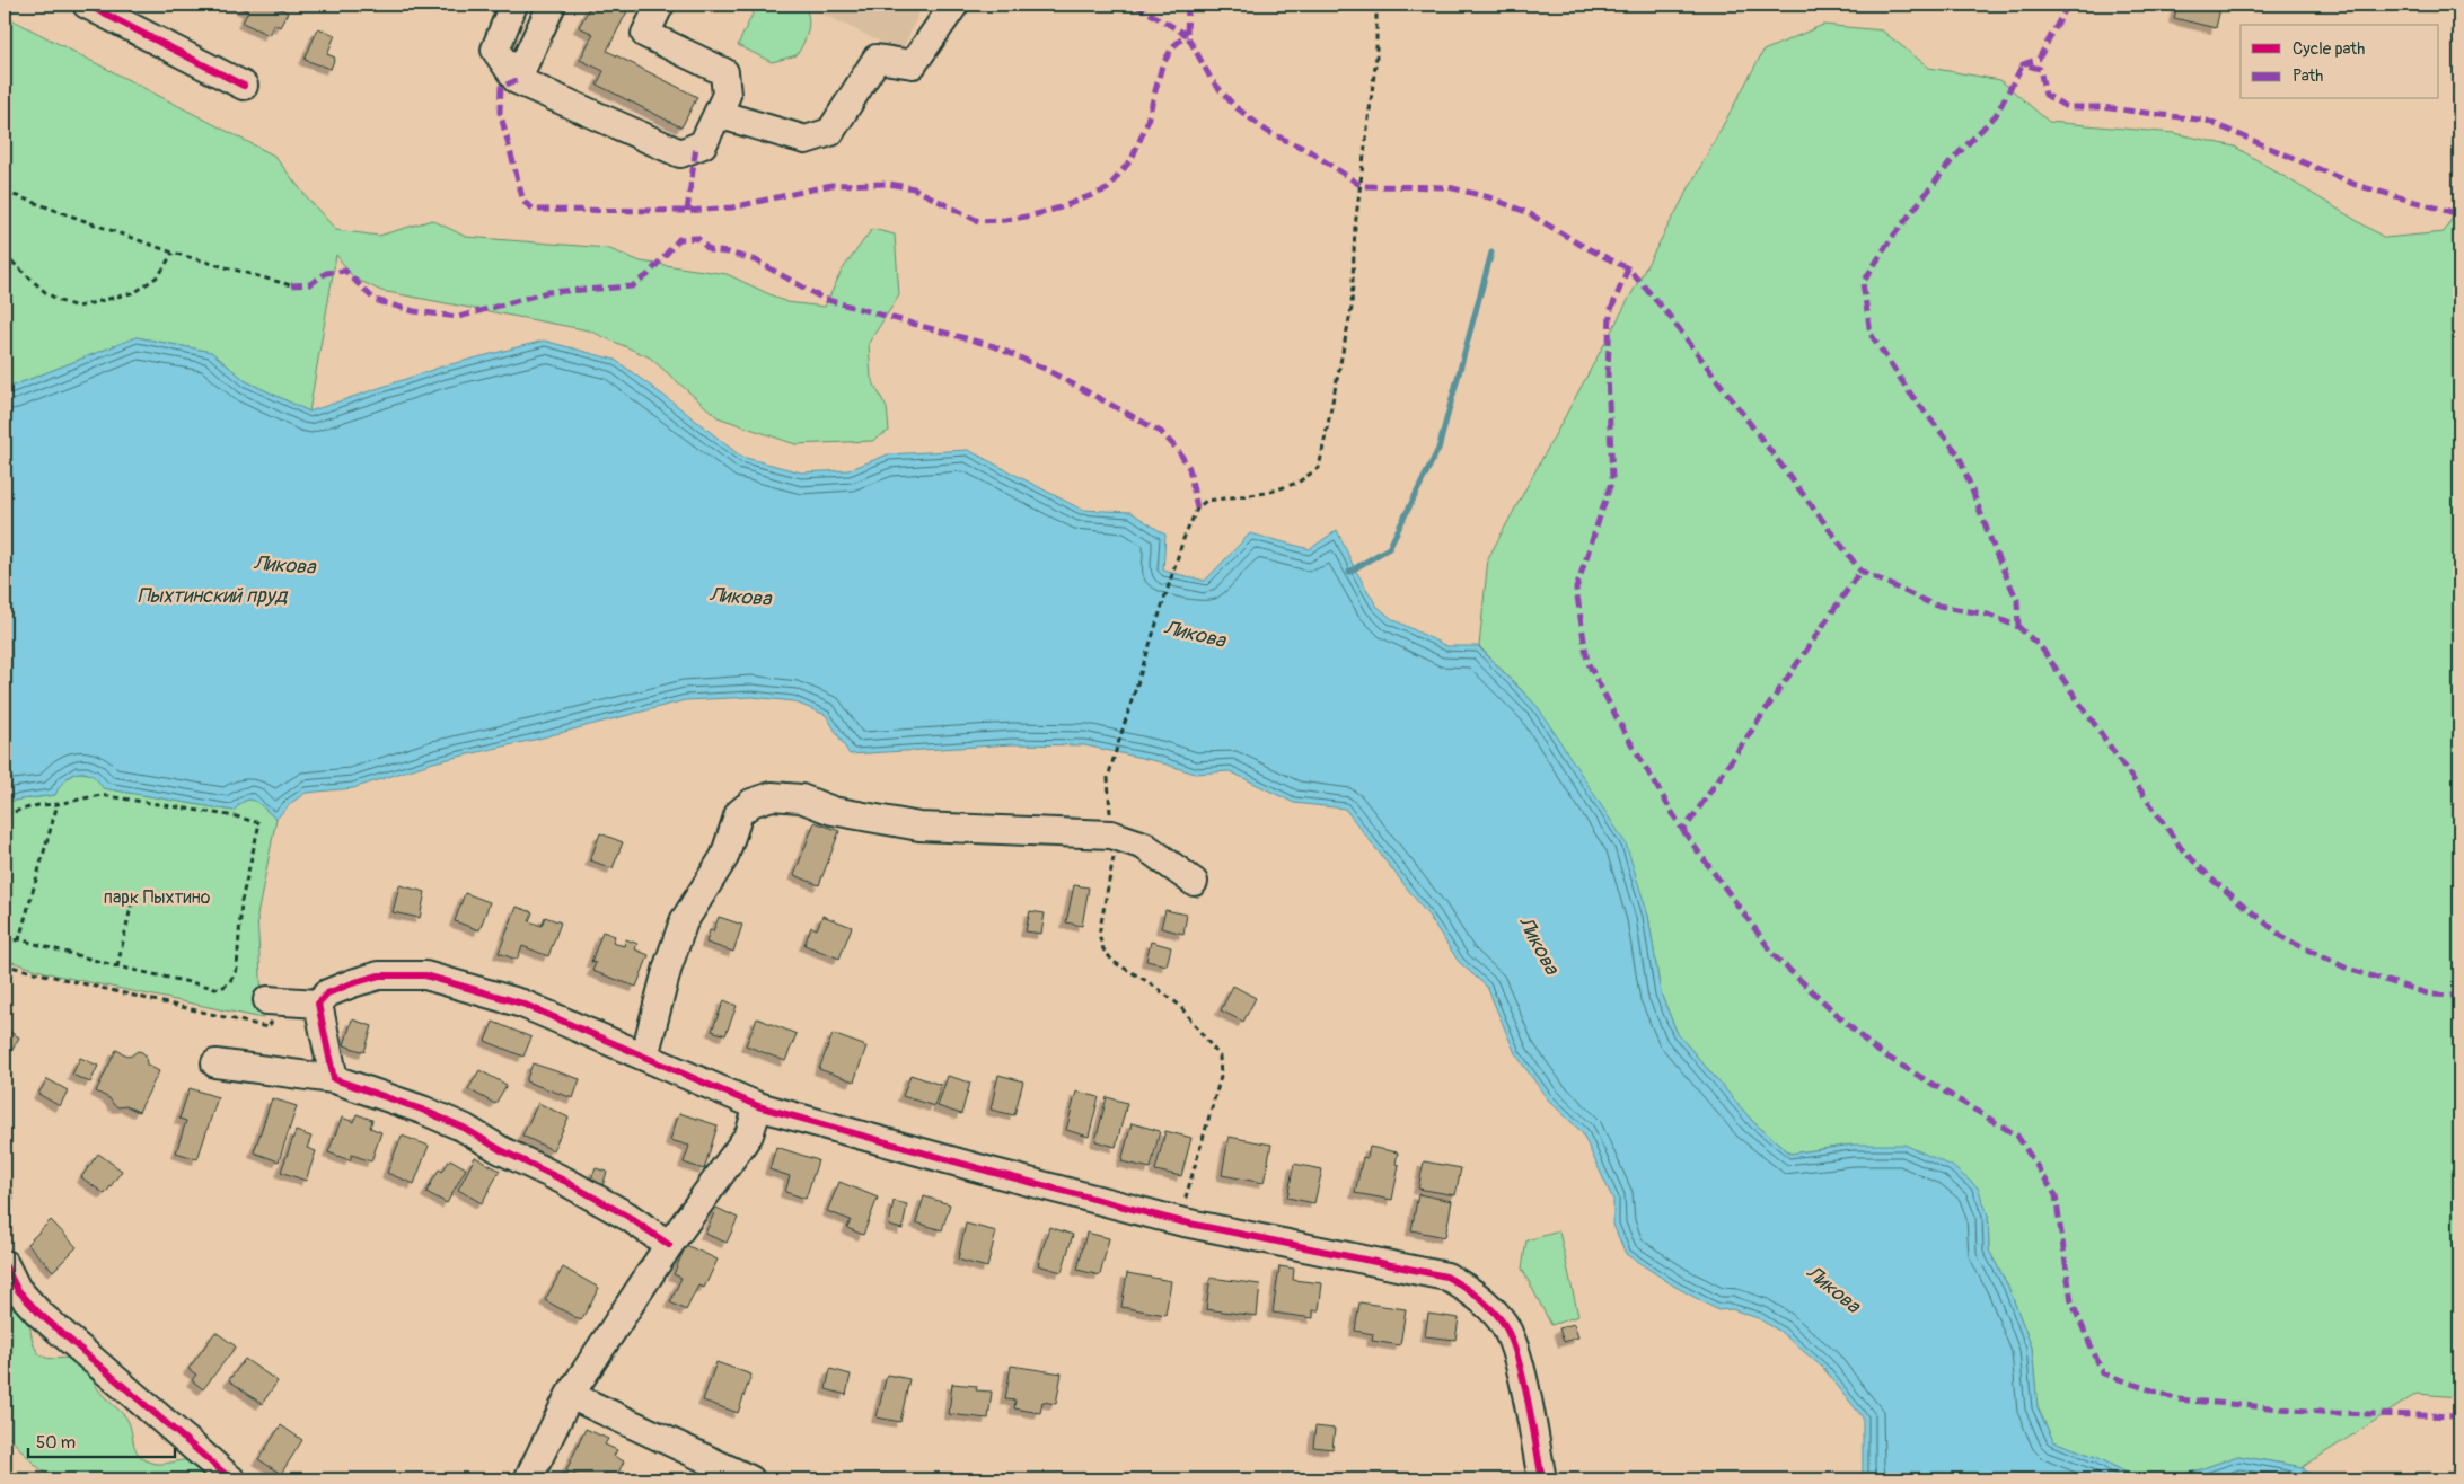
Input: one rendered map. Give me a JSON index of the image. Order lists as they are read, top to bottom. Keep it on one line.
{"water":["Ликова","Пыхтинский пруд"],"parks":["парк Пыхтино"],"legend":["Cycle path","Path"],"scale_bar":"50 m"}
